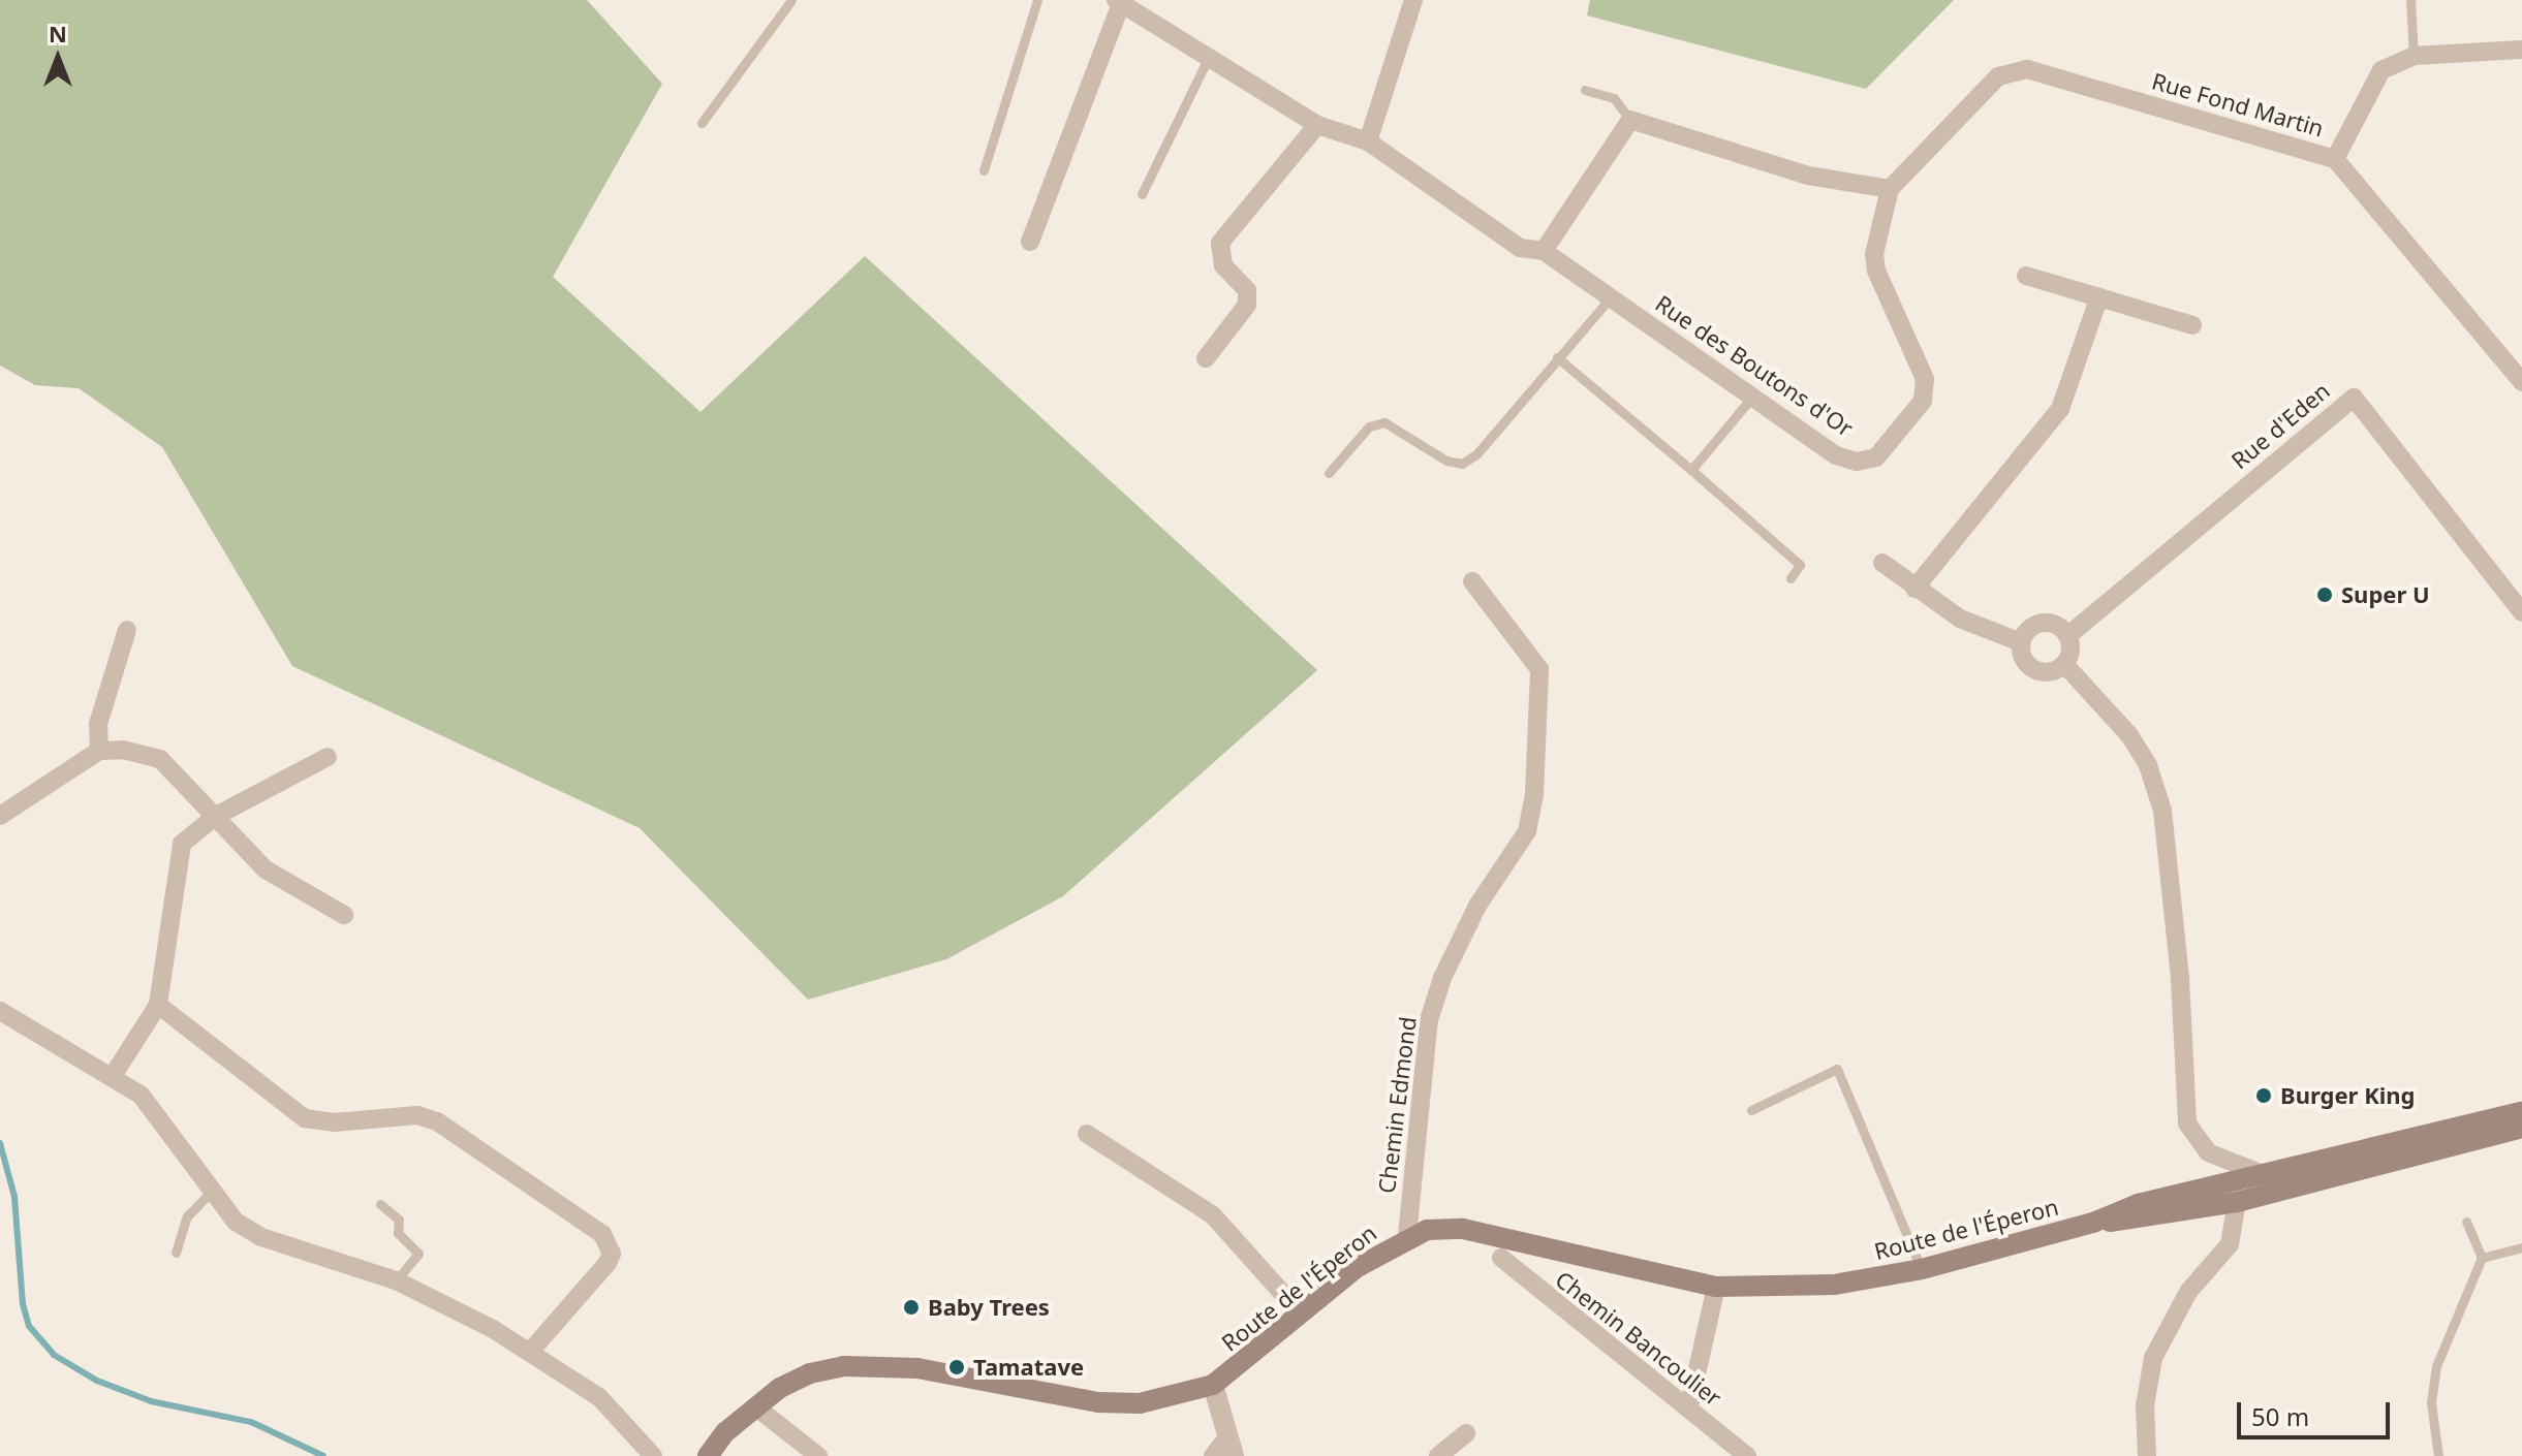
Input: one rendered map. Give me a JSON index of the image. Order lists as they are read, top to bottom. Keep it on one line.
{"streets":{"main road":["Route de l'Éperon"],"street":["Rue Fond Martin","Rue des Boutons d'Or","Rue d'Eden","Chemin Edmond","Chemin Bancoulier"]},"crossings":[["Rue Fond Martin","Rue des Boutons d'Or"],["Chemin Edmond","Route de l'Éperon"]],"places":["Super U","Burger King","Baby Trees","Tamatave"],"scale_bar":"50 m","north":"top"}
